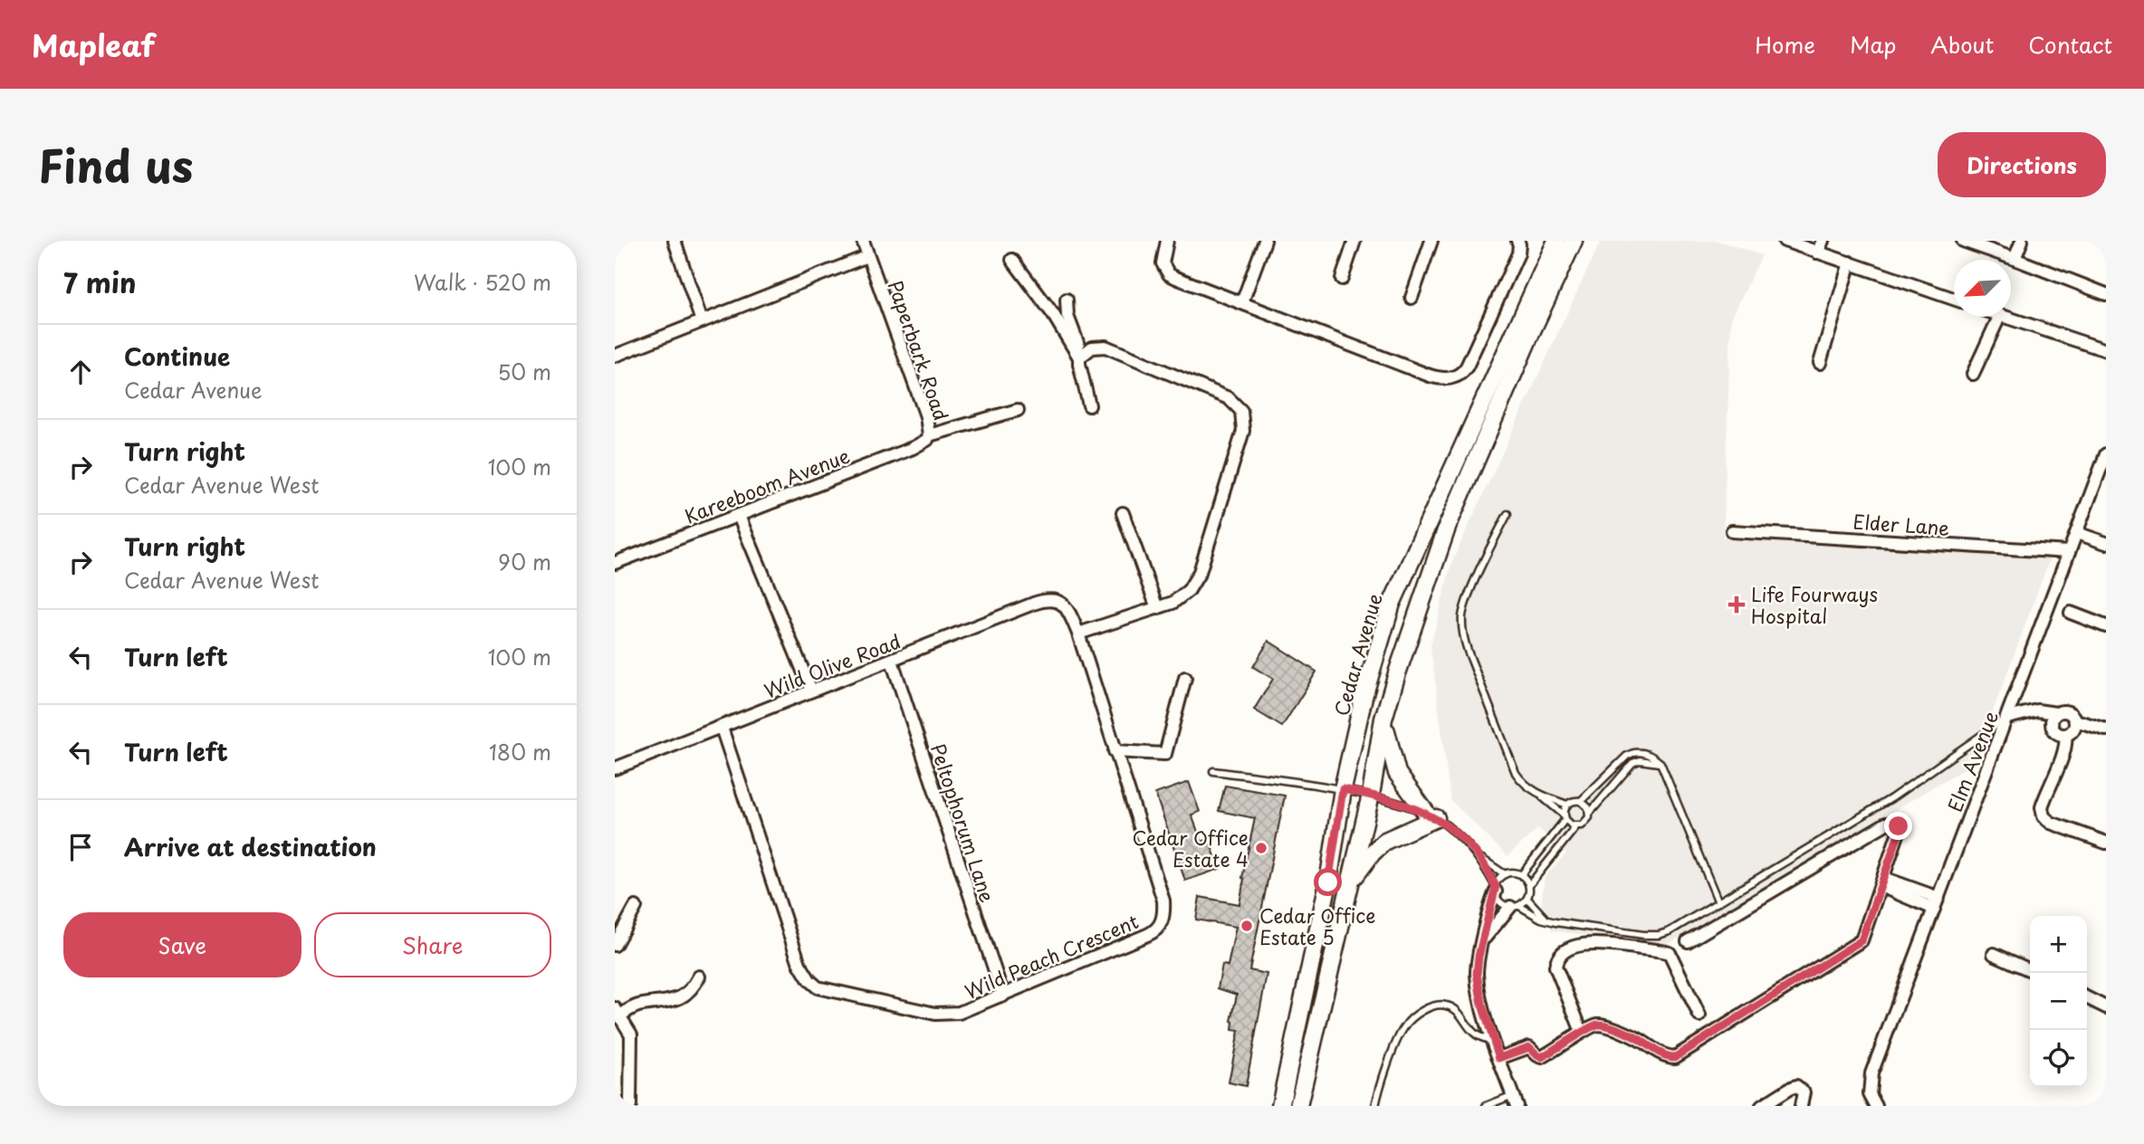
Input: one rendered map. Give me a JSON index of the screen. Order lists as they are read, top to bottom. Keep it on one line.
{"streets":{"main road":["Cedar Avenue"],"street":["Paperbark Road","Kareeboom Avenue","Elder Lane","Wild Olive Road","Elm Avenue","Peltophorum Lane","Wild Peach Crescent"]},"crossings":[["Paperbark Road","Kareeboom Avenue"],["Elder Lane","Elm Avenue"],["Wild Olive Road","Peltophorum Lane"],["Wild Olive Road","Wild Peach Crescent"],["Peltophorum Lane","Wild Peach Crescent"]],"places":{"health":["Life Fourways Hospital"],"other":["Cedar Office Estate 4","Cedar Office Estate 5"]},"north":"bottom left","page":{"header":"Mapleaf","nav":["Home","Map","About","Contact"],"title":"Find us","buttons":["Directions",["Save","Share"]],"heading":["7 min","Walk · 520 m"],"list":[["Continue","Cedar Avenue","50 m"],["Turn right","Cedar Avenue West","100 m"],["Turn right","Cedar Avenue West","90 m"],["Turn left","100 m"],["Turn left","180 m"],"Arrive at destination"],"map_buttons":["+","−"]}}
